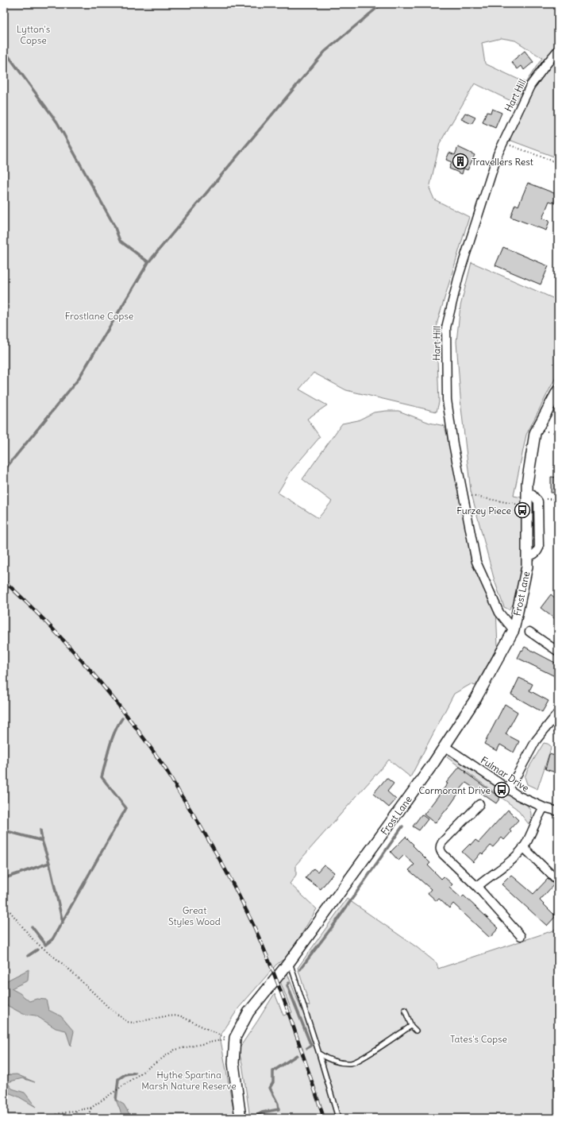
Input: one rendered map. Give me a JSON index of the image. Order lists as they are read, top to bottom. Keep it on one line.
{"streets":{"street":["Hart Hill","Frost Lane","Fulmar Drive"]},"crossings":[["Hart Hill","Frost Lane"],["Frost Lane","Fulmar Drive"]],"parks":["Lytton's Copse","Frostlane Copse","Great Styles Wood","Tates's Copse","Hythe Spartina Marsh Nature Reserve"],"places":{"building":["Travellers Rest"],"bus stop":["Furzey Piece","Cormorant Drive"]}}
